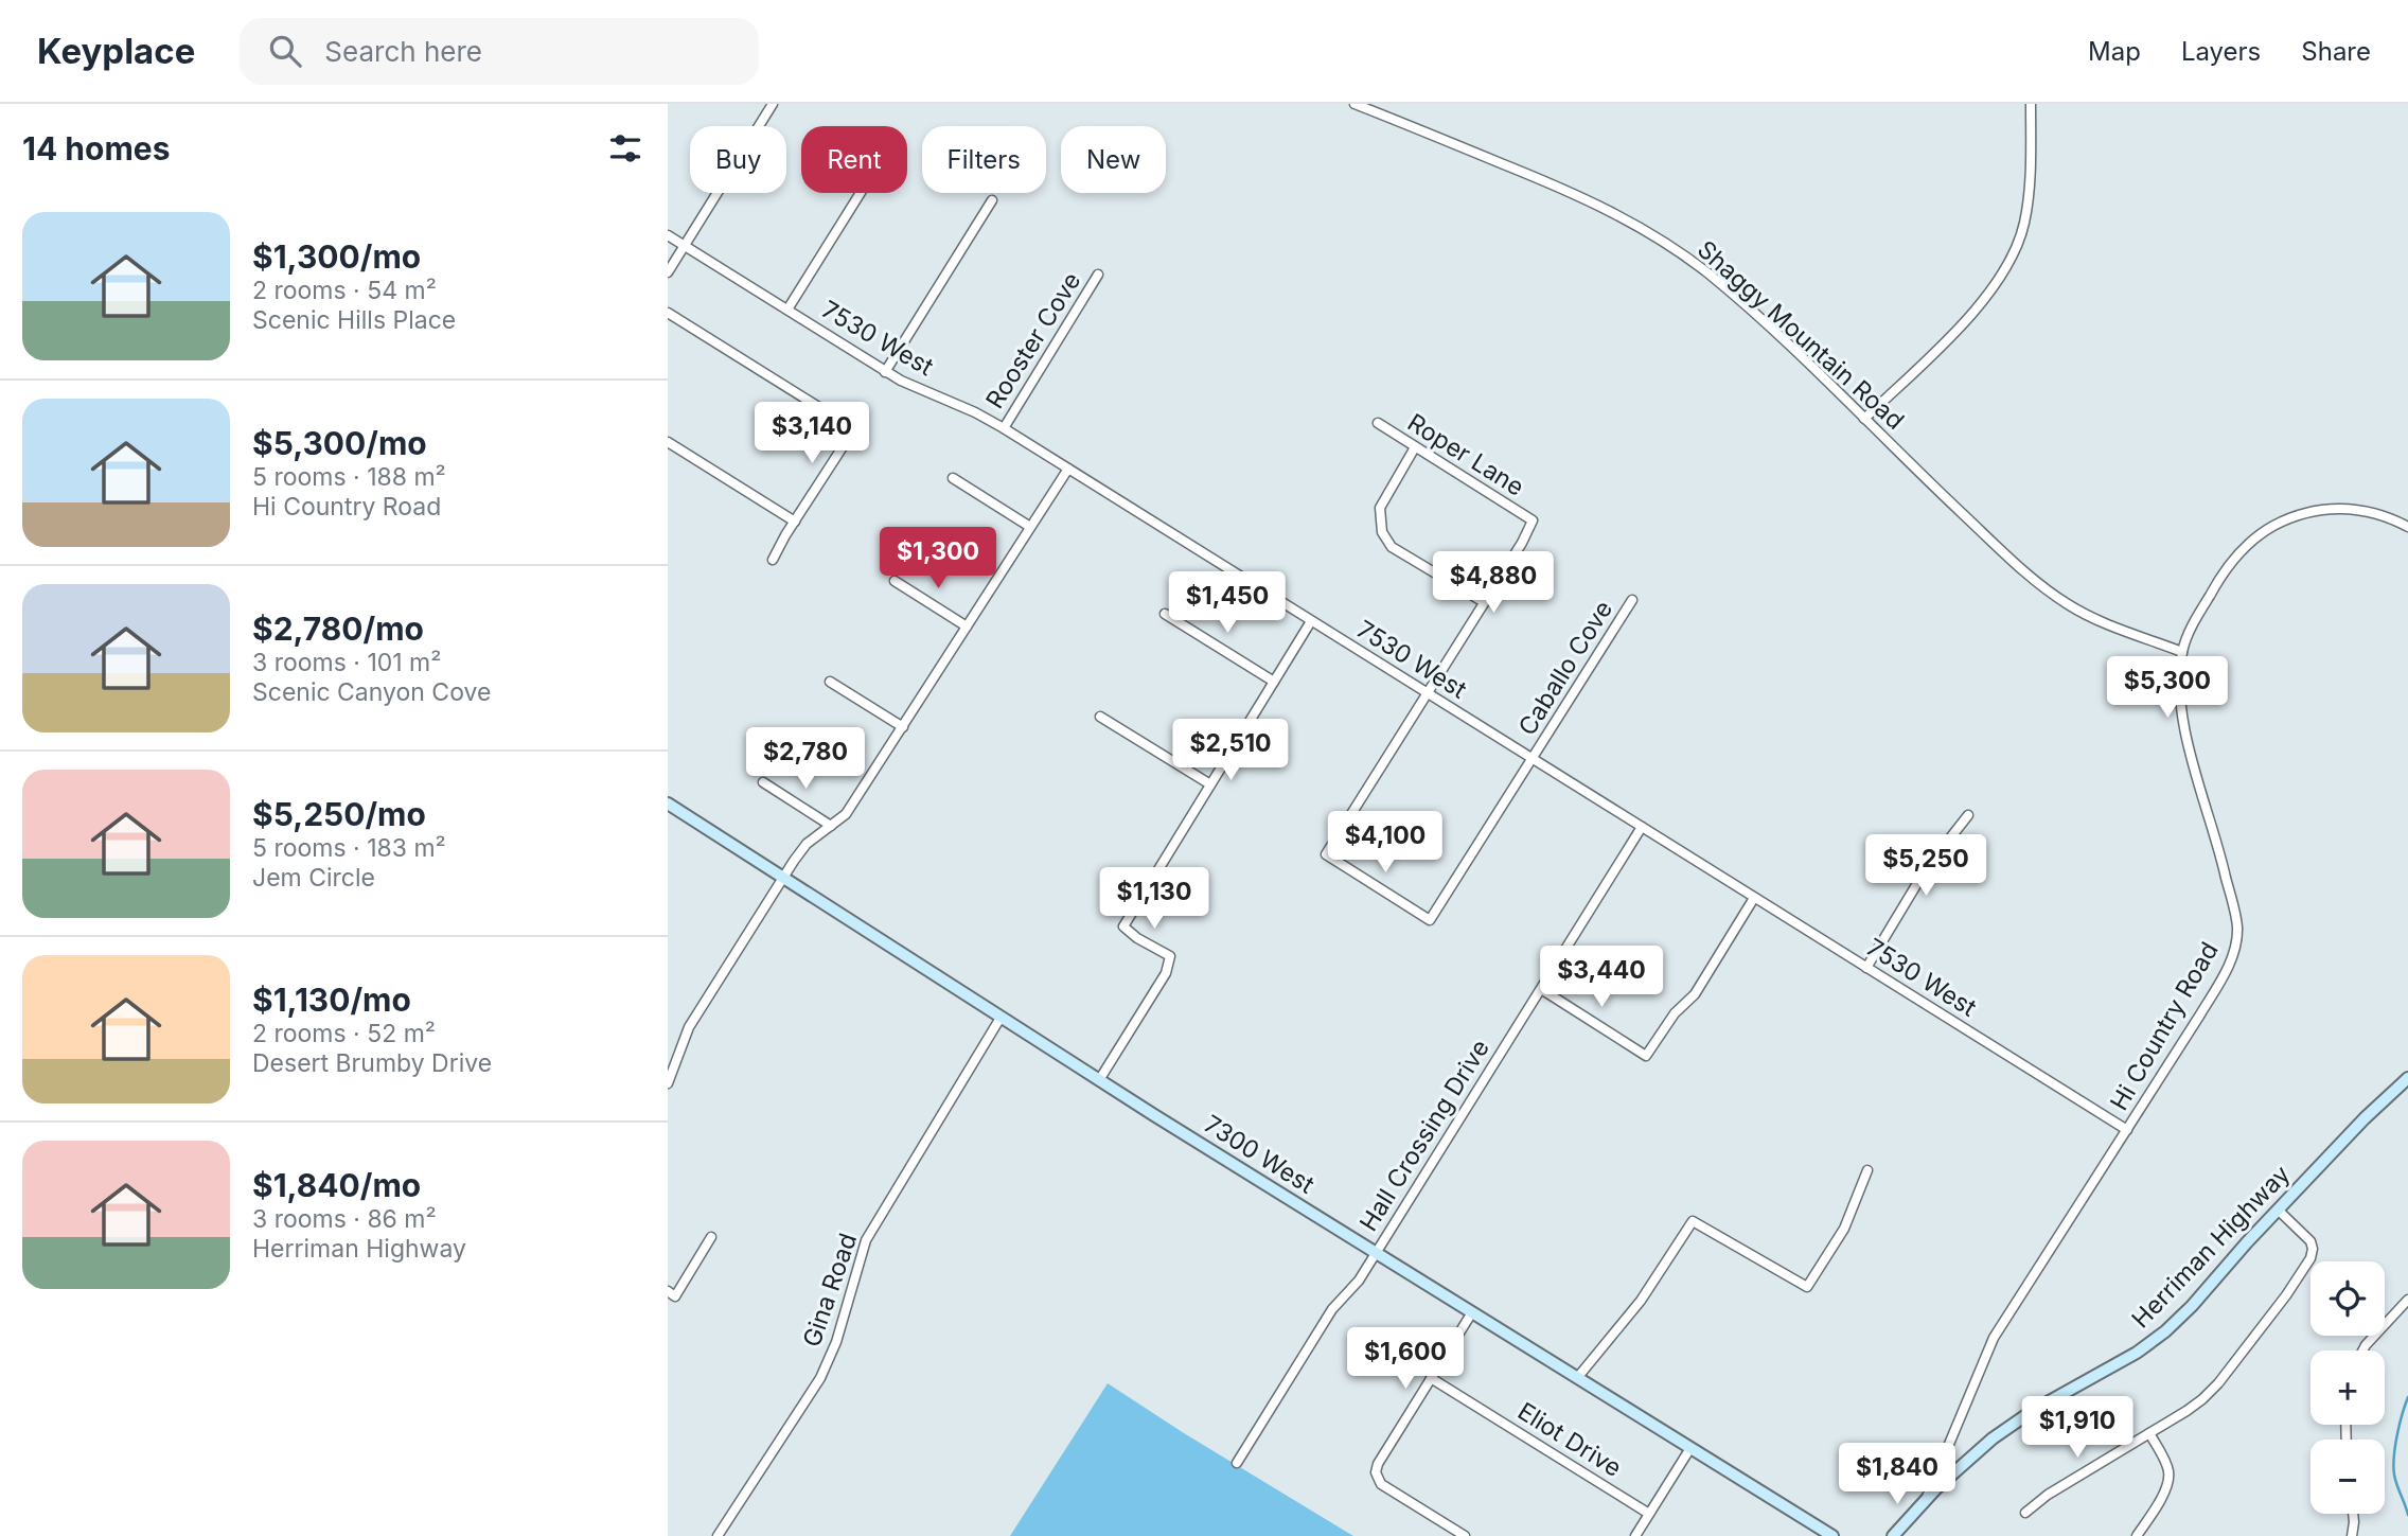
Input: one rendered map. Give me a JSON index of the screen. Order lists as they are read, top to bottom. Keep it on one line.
{"streets":{"street":["Shaggy Mountain Road","7530 West","Rooster Cove","Roper Lane","Caballo Cove","Hi Country Road","Hall Crossing Drive","7300 West","Herriman Highway","Gina Road","Eliot Drive"]},"crossings":[["Shaggy Mountain Road","Hi Country Road"],["7530 West","Rooster Cove"],["7530 West","Caballo Cove"],["7530 West","Hi Country Road"],["7530 West","Hall Crossing Drive"],["Hi Country Road","Herriman Highway"],["Hall Crossing Drive","7300 West"],["7300 West","Gina Road"]],"page":{"header":"Keyplace","search":"Search here","nav":["Map","Layers","Share"],"heading":"14 homes","chip":["Buy","Rent","Filters","New"],"list":[{"name":"$1,300/mo","note":"2 rooms · 54 m² · Scenic Hills Place"},{"name":"$5,300/mo","note":"5 rooms · 188 m² · Hi Country Road"},{"name":"$2,780/mo","note":"3 rooms · 101 m² · Scenic Canyon Cove"},{"name":"$5,250/mo","note":"5 rooms · 183 m² · Jem Circle"},{"name":"$1,130/mo","note":"2 rooms · 52 m² · Desert Brumby Drive"},{"name":"$1,840/mo","note":"3 rooms · 86 m² · Herriman Highway"}],"price":["$3,140","$1,300","$4,880","$1,450","$5,300","$2,510","$2,780","$4,100","$5,250","$1,130","$3,440","$1,600","$1,910","$1,840"],"map_buttons":["+","−"]}}
